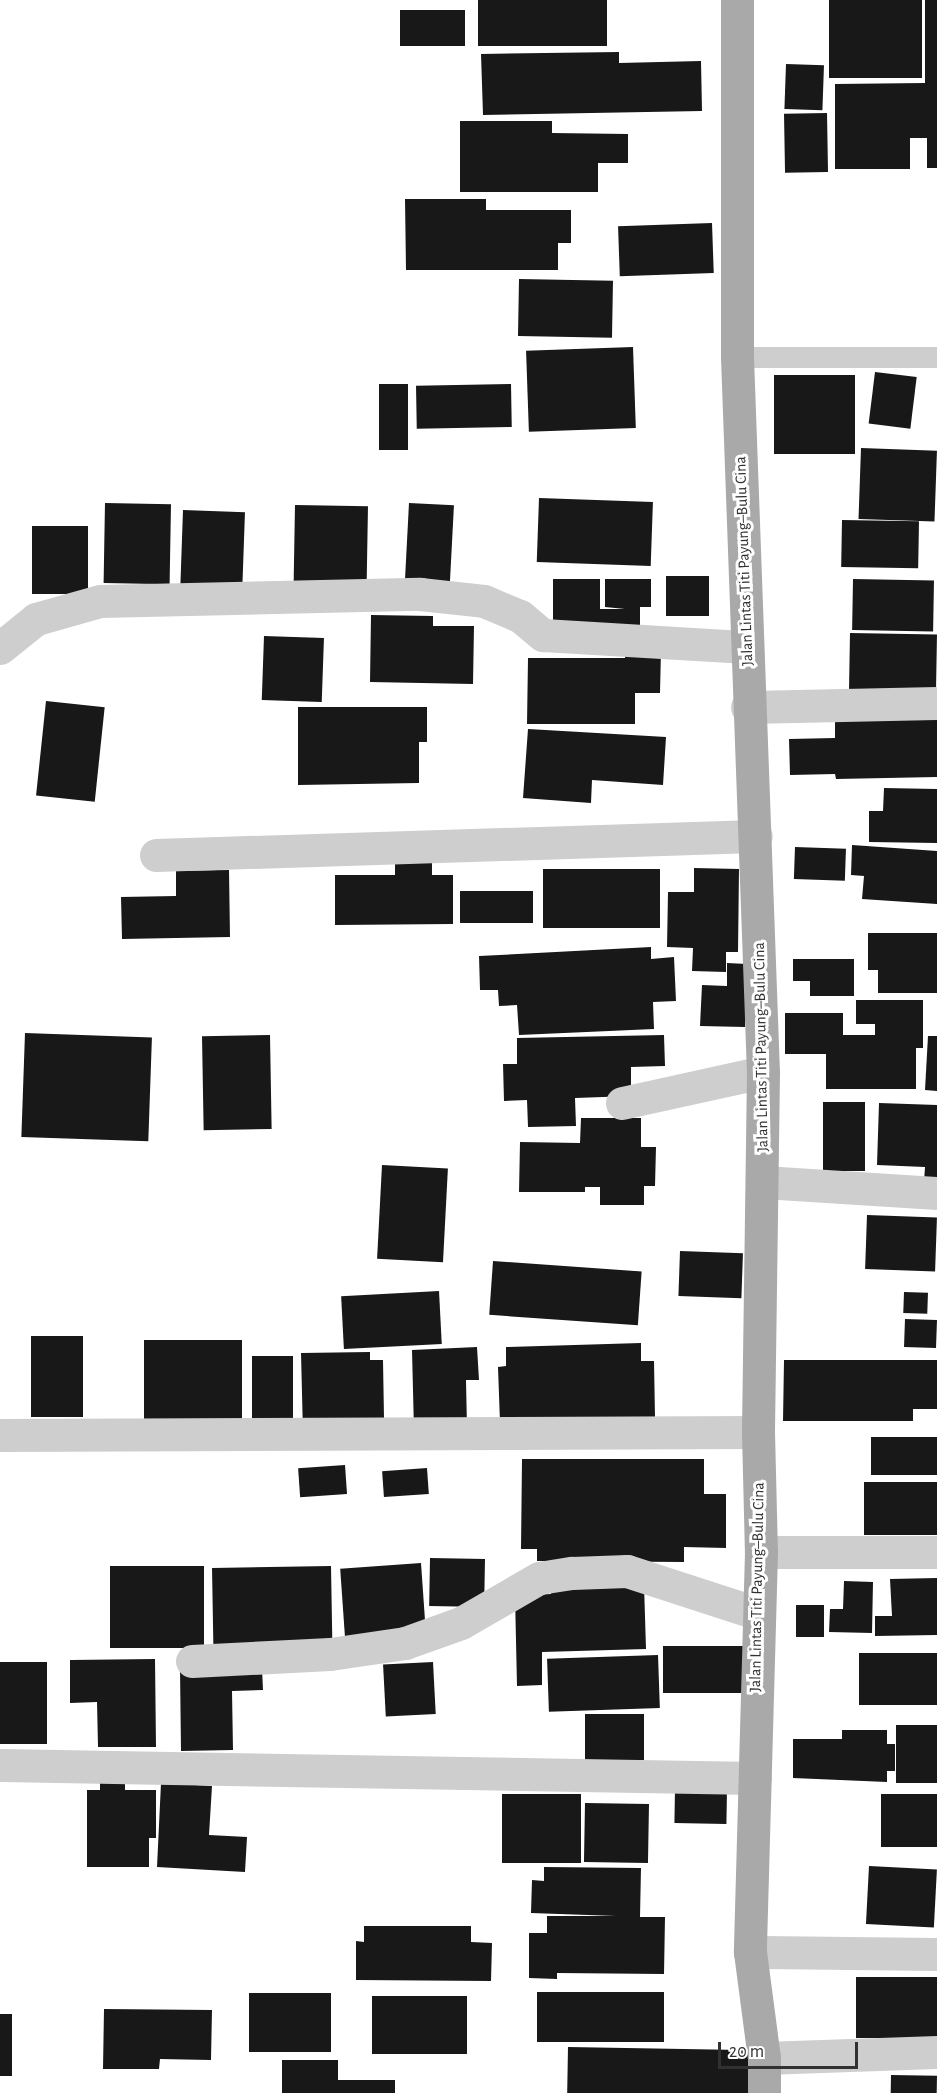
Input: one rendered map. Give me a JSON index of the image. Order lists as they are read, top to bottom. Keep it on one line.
{"streets":{"main road":["Jalan Lintas Titi Payung–Bulu Cina"]},"scale_bar":"20 m"}
